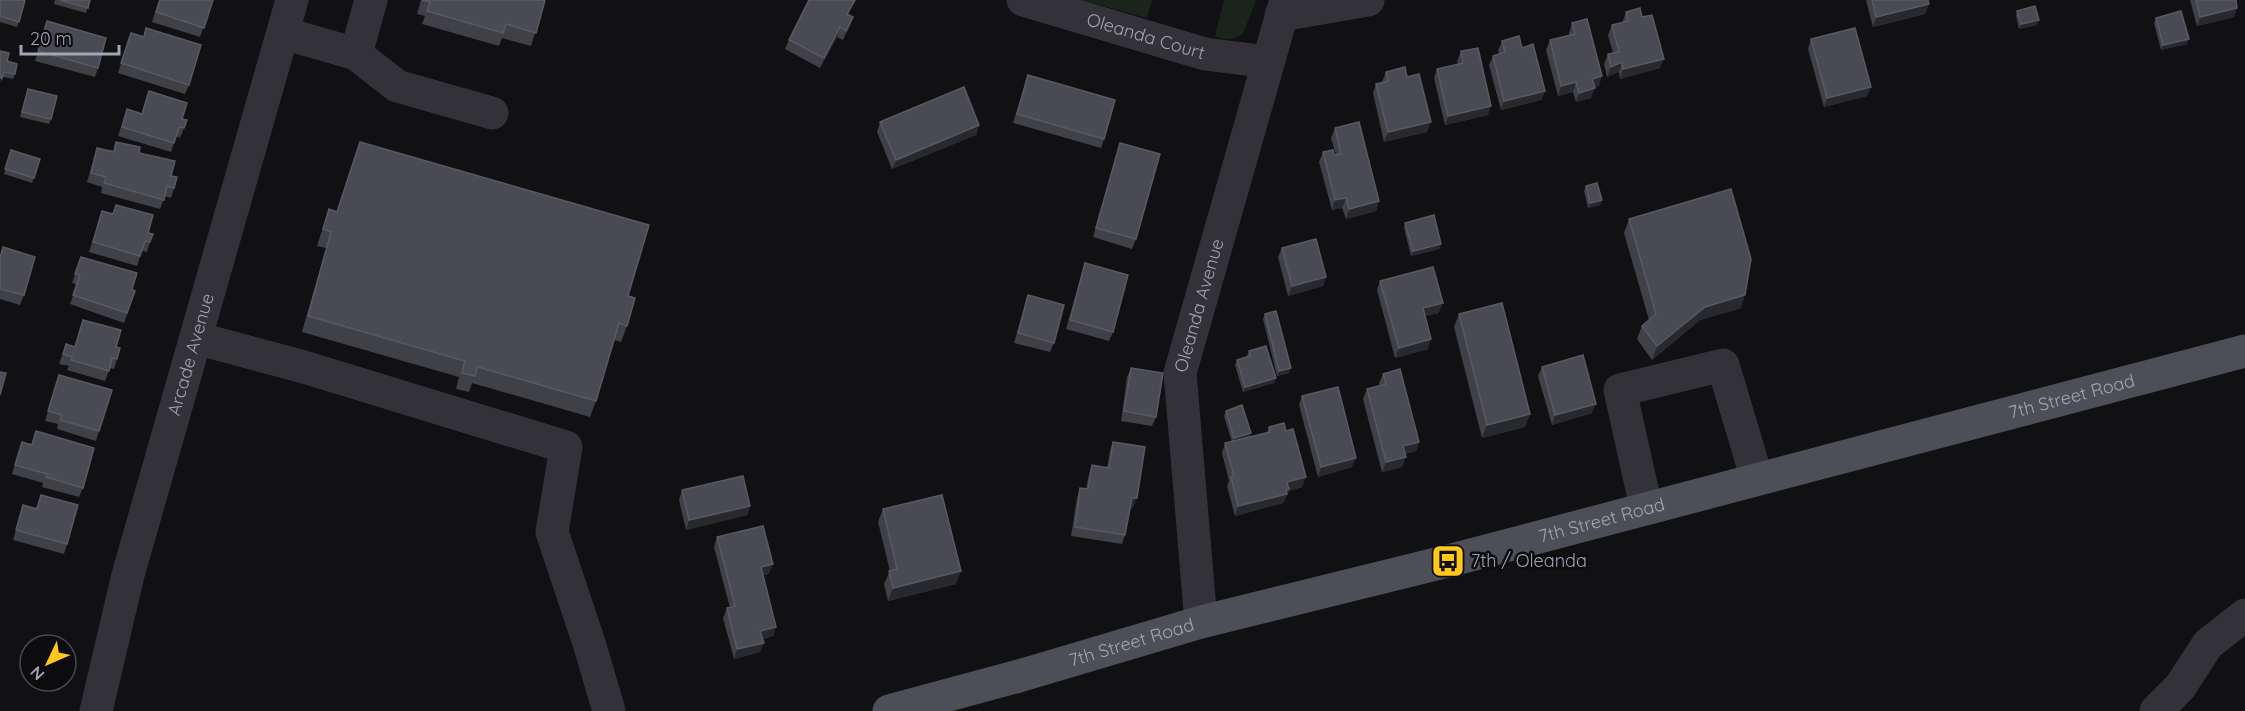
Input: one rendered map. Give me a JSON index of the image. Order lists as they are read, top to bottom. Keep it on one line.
{"streets":{"main road":["7th Street Road"],"street":["Oleanda Court","Oleanda Avenue","Arcade Avenue"]},"crossings":[["Oleanda Court","Oleanda Avenue"],["Oleanda Avenue","7th Street Road"]],"places":{"bus stop":["7th / Oleanda"]},"scale_bar":"20 m","north":"bottom left"}
